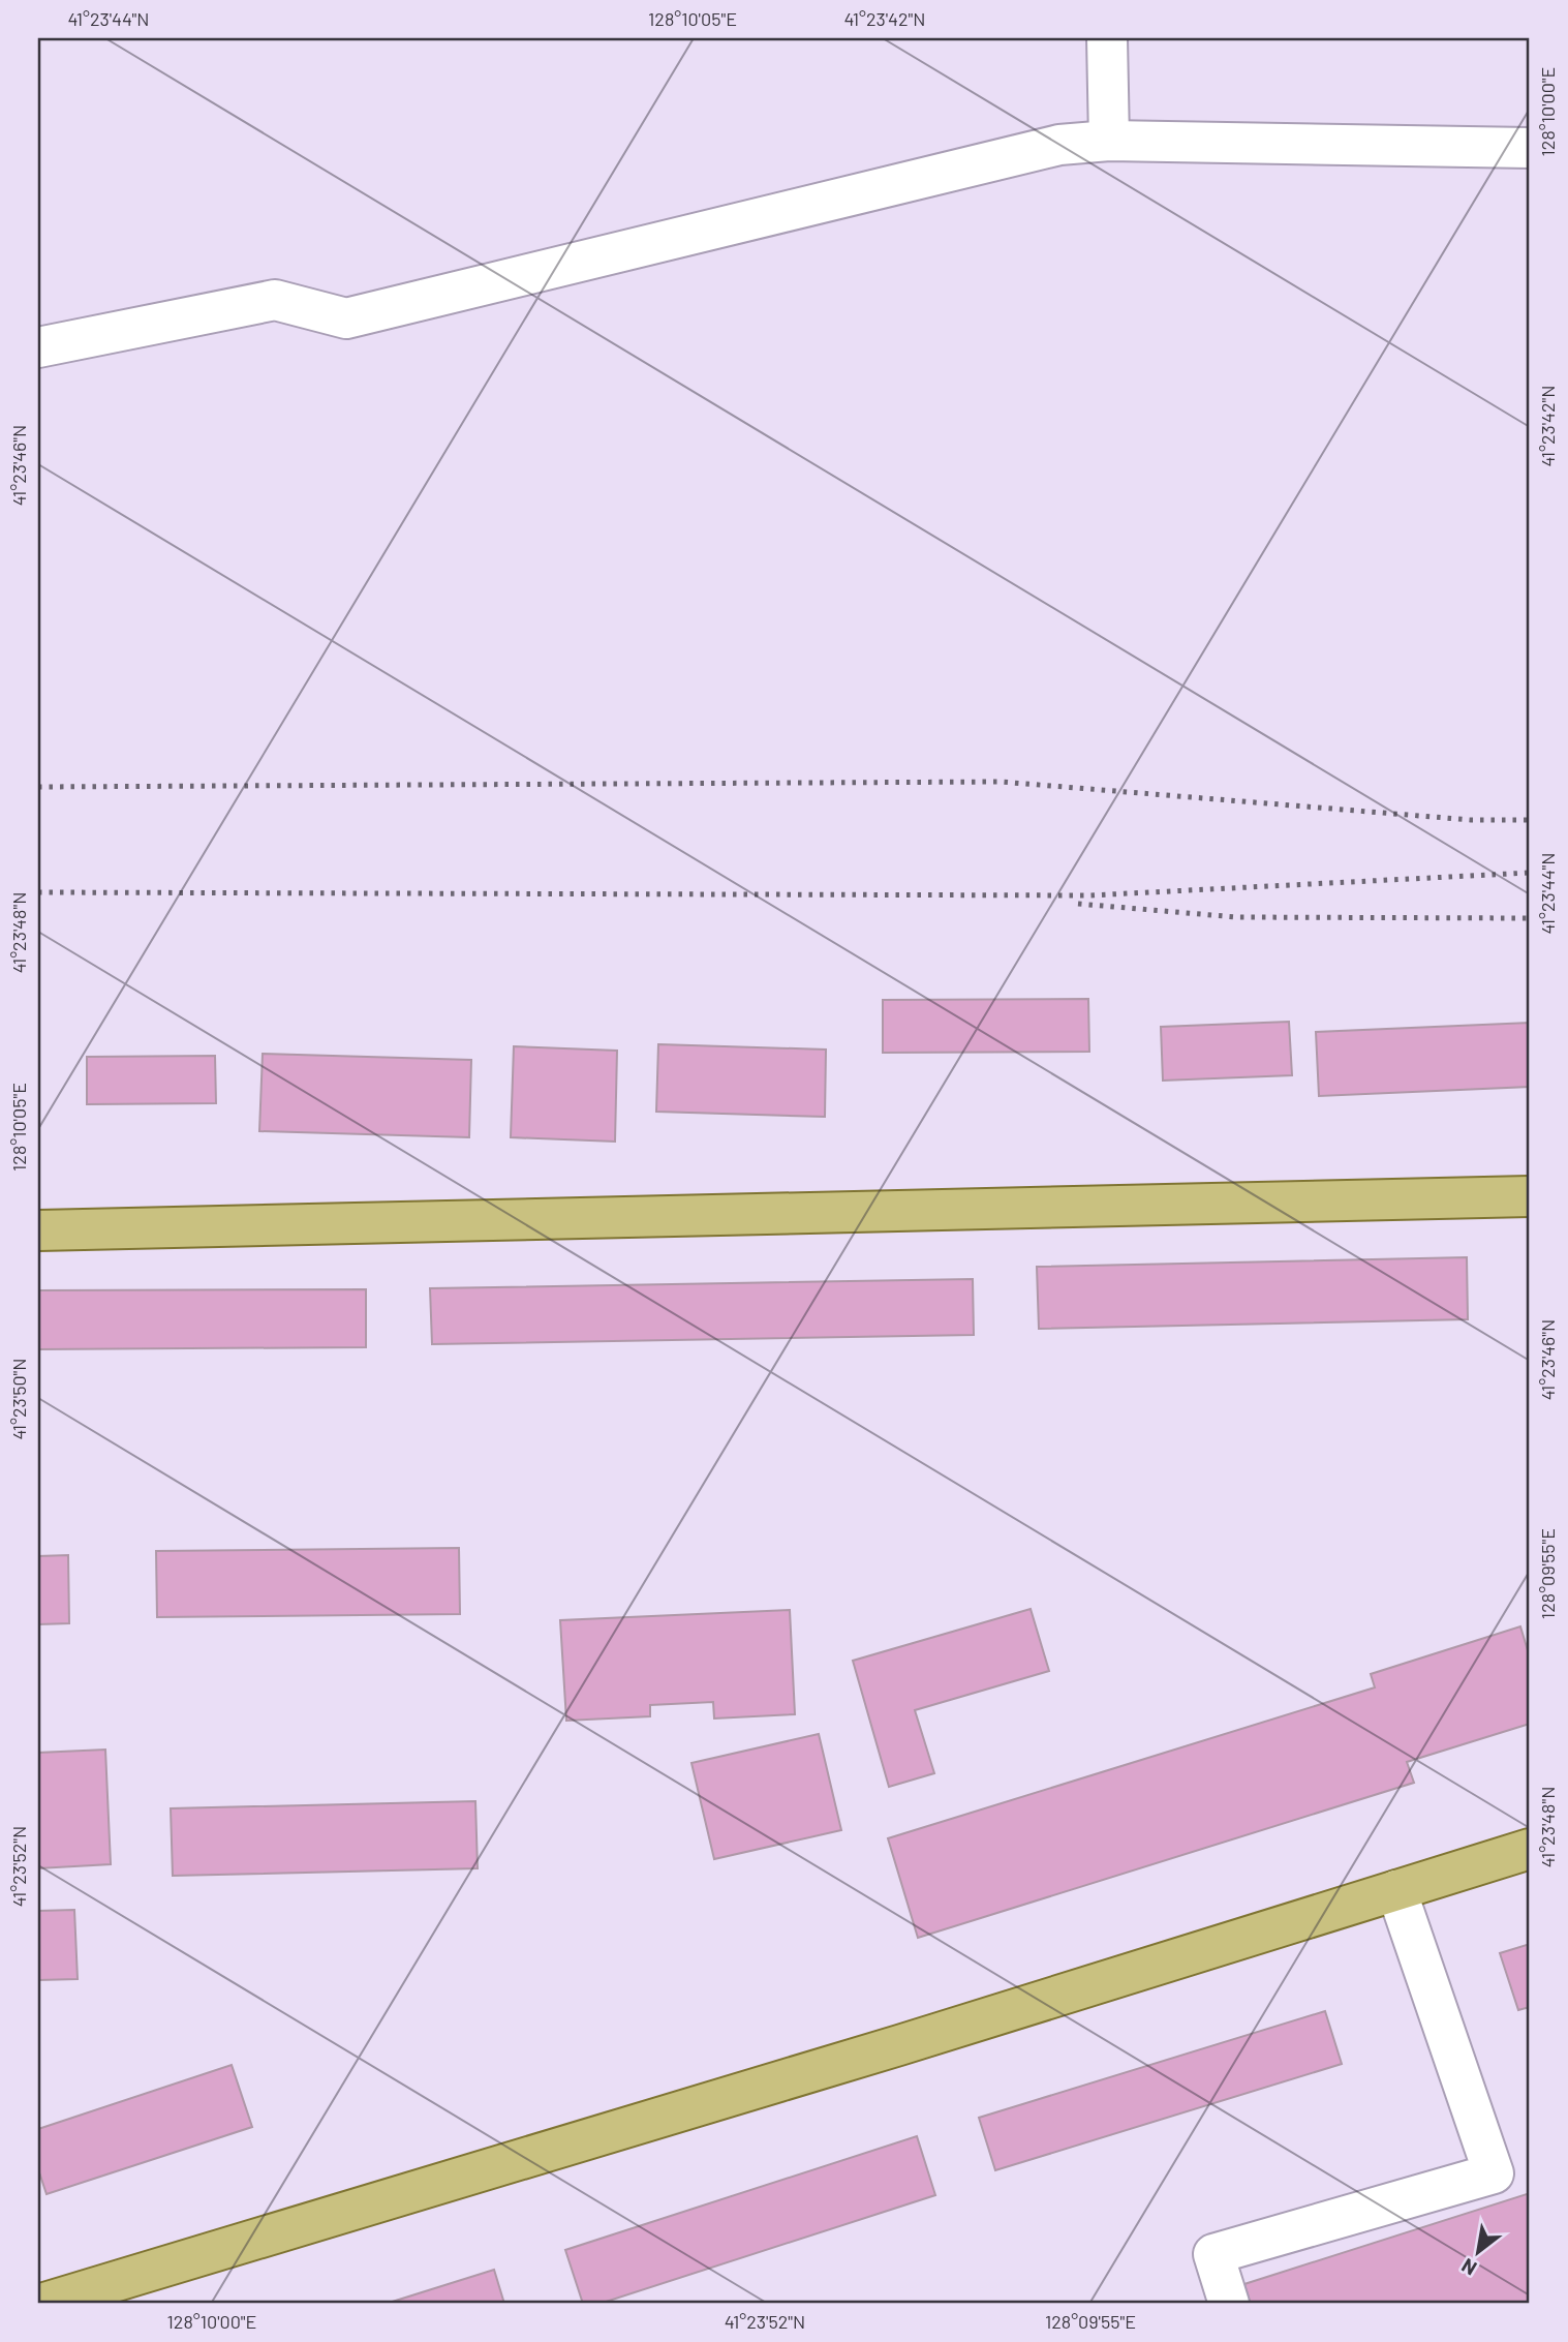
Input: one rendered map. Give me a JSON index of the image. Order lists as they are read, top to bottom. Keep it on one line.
{"north":"bottom left","coordinates":["41°23'44\"N","128°10'05\"E","41°23'42\"N","128°10'00\"E","41°23'46\"N","41°23'48\"N","41°23'50\"N","128°09'55\"E","41°23'52\"N"]}
